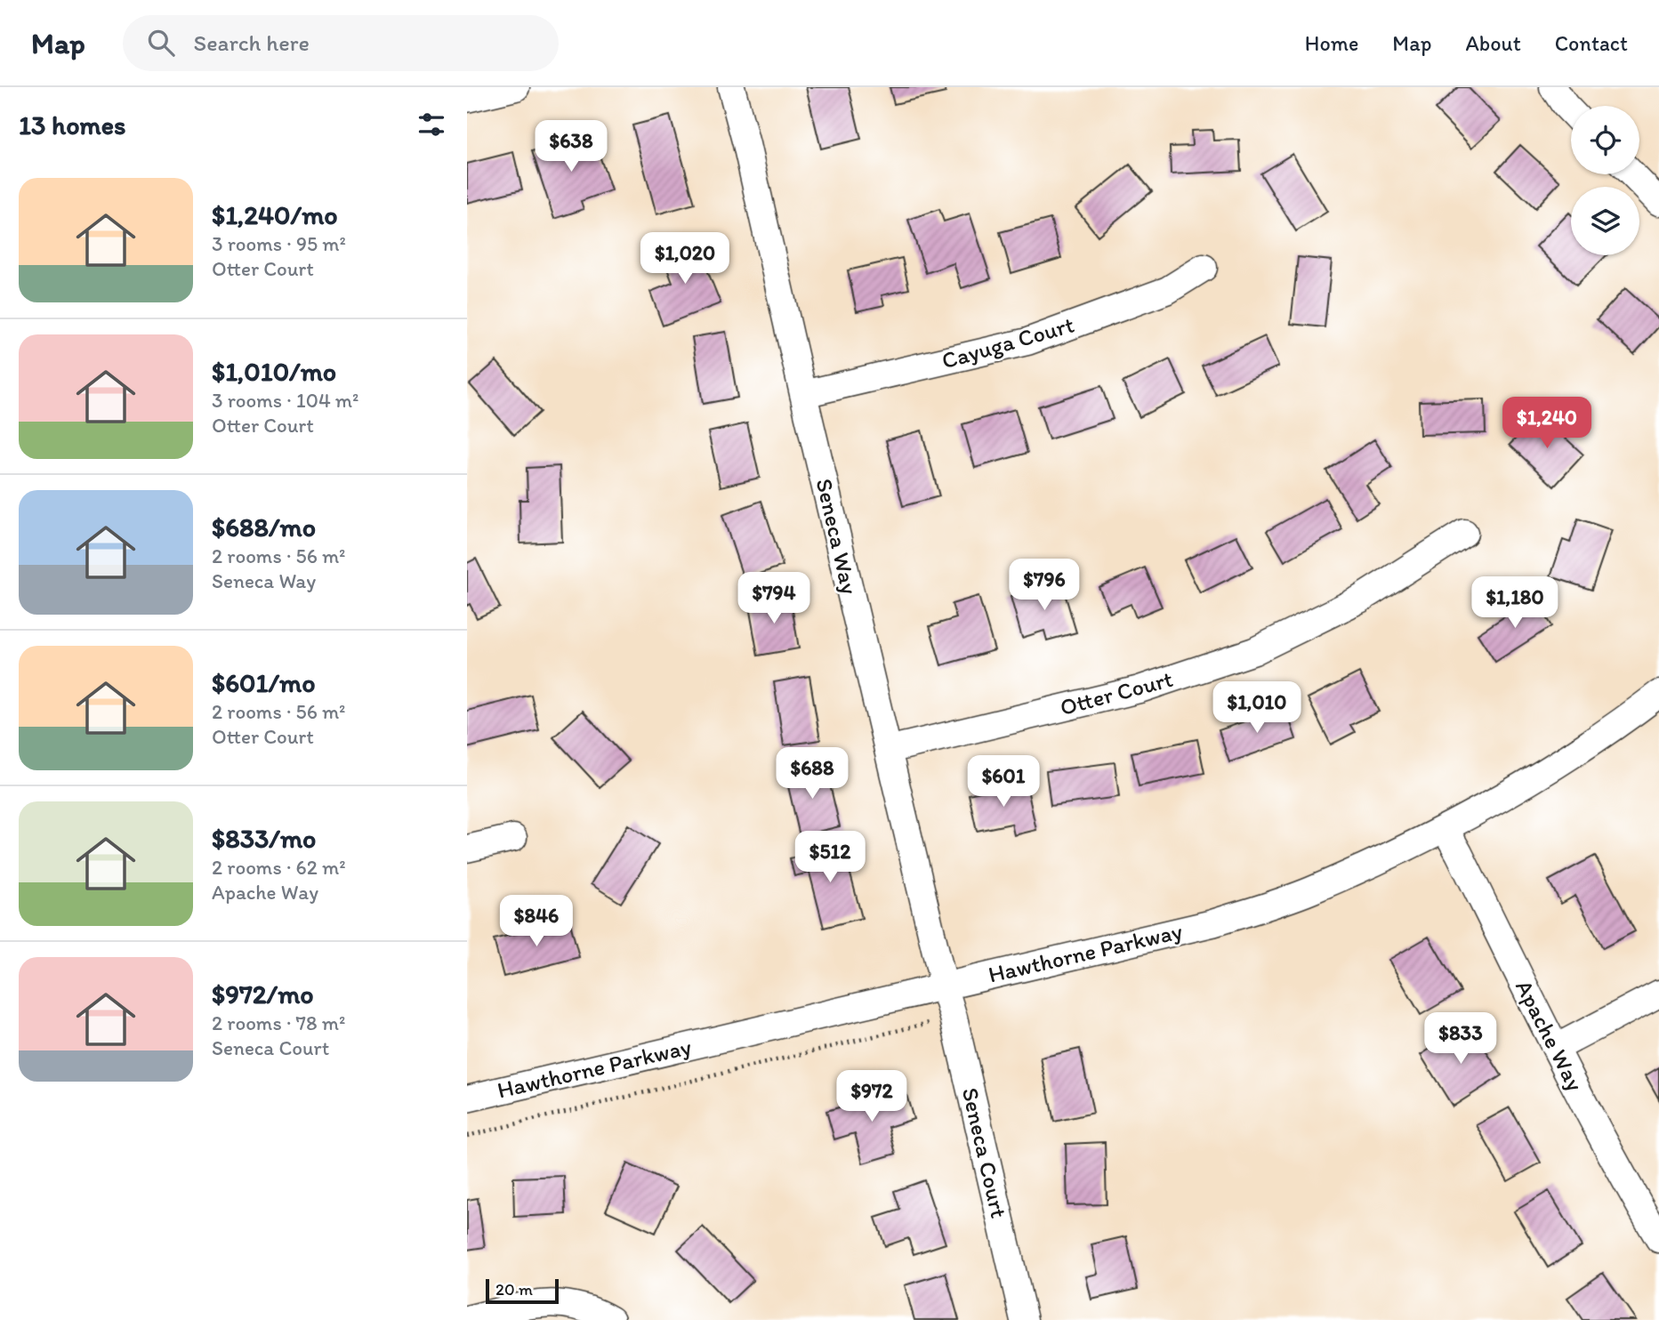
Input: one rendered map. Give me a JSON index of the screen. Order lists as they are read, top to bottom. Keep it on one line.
{"streets":{"street":["Cayuga Court","Seneca Way","Otter Court","Hawthorne Parkway","Apache Way","Seneca Court"]},"crossings":[["Cayuga Court","Seneca Way"],["Seneca Way","Otter Court"],["Seneca Way","Hawthorne Parkway"],["Seneca Way","Seneca Court"],["Hawthorne Parkway","Apache Way"],["Hawthorne Parkway","Seneca Court"]],"scale_bar":"20 m","page":{"header":"Map","search":"Search here","nav":["Home","Map","About","Contact"],"heading":"13 homes","price":["$638","$1,020","$1,240","$796","$794","$1,180","$1,010","$688","$601","$512","$846","$833","$972"],"list":[{"name":"$1,240/mo","note":"3 rooms · 95 m² · Otter Court"},{"name":"$1,010/mo","note":"3 rooms · 104 m² · Otter Court"},{"name":"$688/mo","note":"2 rooms · 56 m² · Seneca Way"},{"name":"$601/mo","note":"2 rooms · 56 m² · Otter Court"},{"name":"$833/mo","note":"2 rooms · 62 m² · Apache Way"},{"name":"$972/mo","note":"2 rooms · 78 m² · Seneca Court"}],"scale":"20 m"}}
